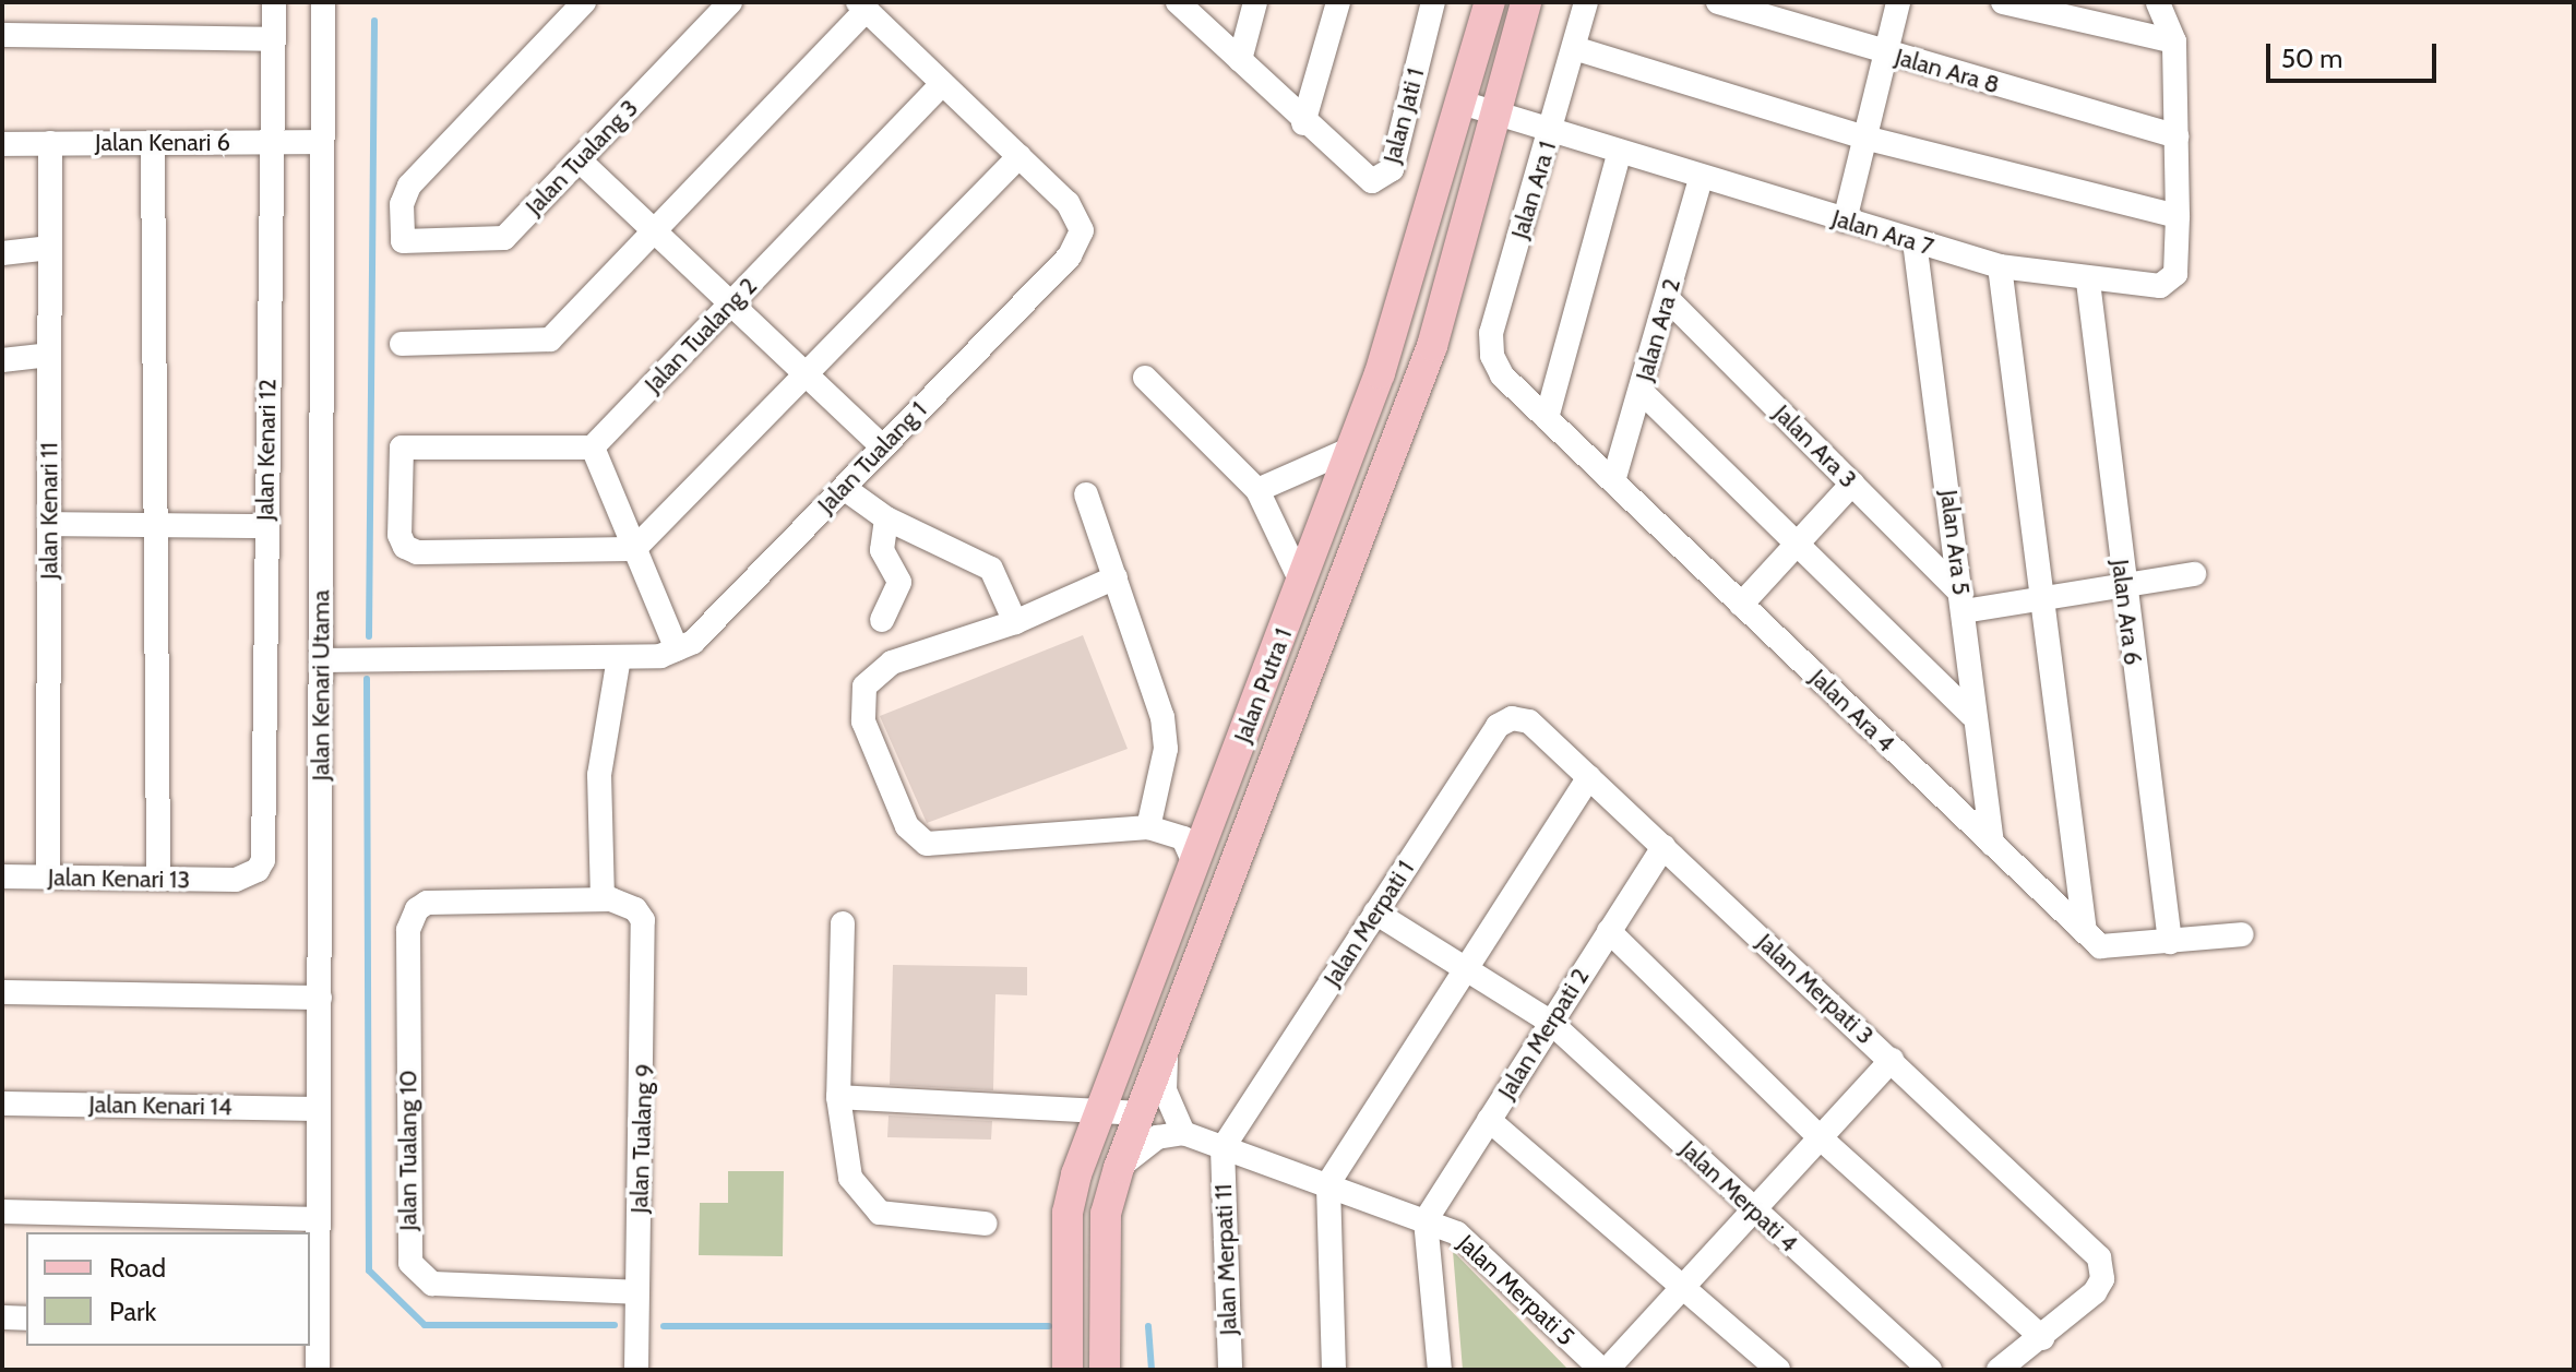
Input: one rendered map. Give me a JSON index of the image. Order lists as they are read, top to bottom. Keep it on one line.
{"streets":{"main road":["Jalan Putra 1"],"street":["Jalan Ara 8","Jalan Jati 1","Jalan Kenari 6","Jalan Tualang 3","Jalan Ara 1","Jalan Ara 7","Jalan Ara 2","Jalan Tualang 2","Jalan Ara 3","Jalan Kenari 12","Jalan Tualang 1","Jalan Kenari 11","Jalan Ara 5","Jalan Ara 6","Jalan Kenari Utama","Jalan Ara 4","Jalan Kenari 13","Jalan Merpati 1","Jalan Merpati 3","Jalan Merpati 2","Jalan Kenari 14","Jalan Tualang 9","Jalan Tualang 10","Jalan Merpati 4","Jalan Merpati 11","Jalan Merpati 5"]},"crossings":[["Jalan Ara 8","Jalan Ara 7"],["Jalan Kenari 6","Jalan Kenari 12"],["Jalan Kenari 6","Jalan Kenari 11"],["Jalan Kenari 6","Jalan Kenari Utama"],["Jalan Ara 1","Jalan Ara 7"],["Jalan Ara 1","Jalan Ara 4"],["Jalan Ara 7","Jalan Ara 2"],["Jalan Ara 7","Jalan Ara 5"],["Jalan Ara 7","Jalan Ara 6"],["Jalan Ara 7","Jalan Putra 1"],["Jalan Ara 2","Jalan Ara 3"],["Jalan Ara 2","Jalan Ara 4"],["Jalan Tualang 2","Jalan Tualang 1"],["Jalan Ara 3","Jalan Ara 5"],["Jalan Kenari 12","Jalan Kenari 13"],["Jalan Tualang 1","Jalan Kenari Utama"],["Jalan Kenari 11","Jalan Kenari 13"],["Jalan Ara 5","Jalan Ara 4"],["Jalan Ara 6","Jalan Ara 4"],["Jalan Kenari Utama","Jalan Kenari 14"],["Jalan Merpati 1","Jalan Merpati 3"],["Jalan Merpati 1","Jalan Merpati 4"],["Jalan Merpati 1","Jalan Merpati 11"],["Jalan Merpati 1","Jalan Merpati 5"],["Jalan Merpati 3","Jalan Merpati 2"],["Jalan Merpati 2","Jalan Merpati 4"],["Jalan Merpati 2","Jalan Merpati 5"],["Jalan Tualang 9","Jalan Tualang 10"],["Jalan Merpati 11","Jalan Merpati 5"]],"legend":["Road","Park"],"scale_bar":"50 m"}
